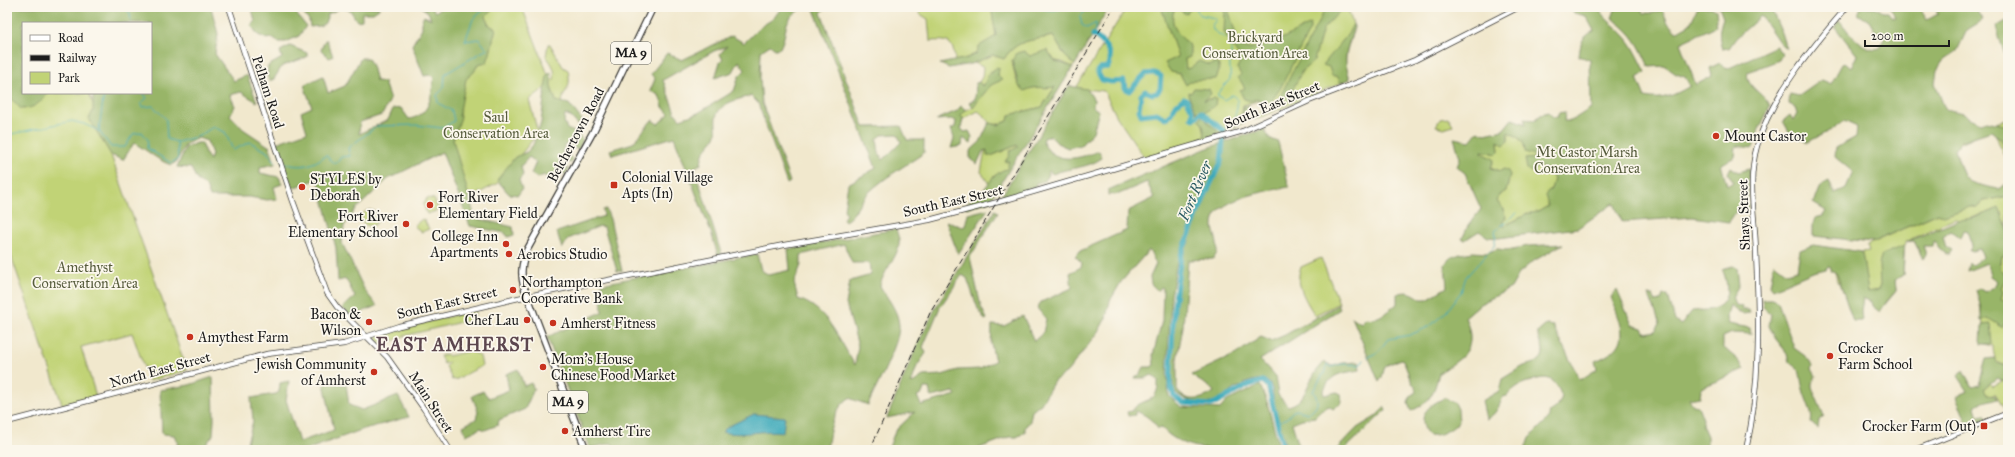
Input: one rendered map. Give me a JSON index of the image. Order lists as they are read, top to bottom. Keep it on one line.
{"streets":{"highway":["MA 9","Belchertown Road"],"main road":["Pelham Road","South East Street","Shays Street","North East Street","Main Street"]},"crossings":[["MA 9","South East Street"],["MA 9","Belchertown Road"],["Pelham Road","Main Street"],["South East Street","Belchertown Road"],["South East Street","North East Street"],["South East Street","Main Street"],["North East Street","Main Street"]],"districts":["EAST AMHERST"],"water":["Fort River"],"parks":["Brickyard Conservation Area","Saul Conservation Area","Mt Castor Marsh Conservation Area","Amethyst Conservation Area"],"places":{"other":["Mount Castor","STYLES by Deborah","Fort River Elementary Field","Fort River Elementary School","College Inn Apartments","Aerobics Studio","Northampton Cooperative Bank","Chef Lau","Bacon & Wilson","Amherst Fitness","Amythest Farm","Crocker Farm School","Mom's House Chinese Food Market","Jewish Community of Amherst","Amherst Tire"],"transit":["Colonial Village Apts (In)","Crocker Farm (Out)"]},"legend":["Road","Railway","Park"],"scale_bar":"200 m"}
